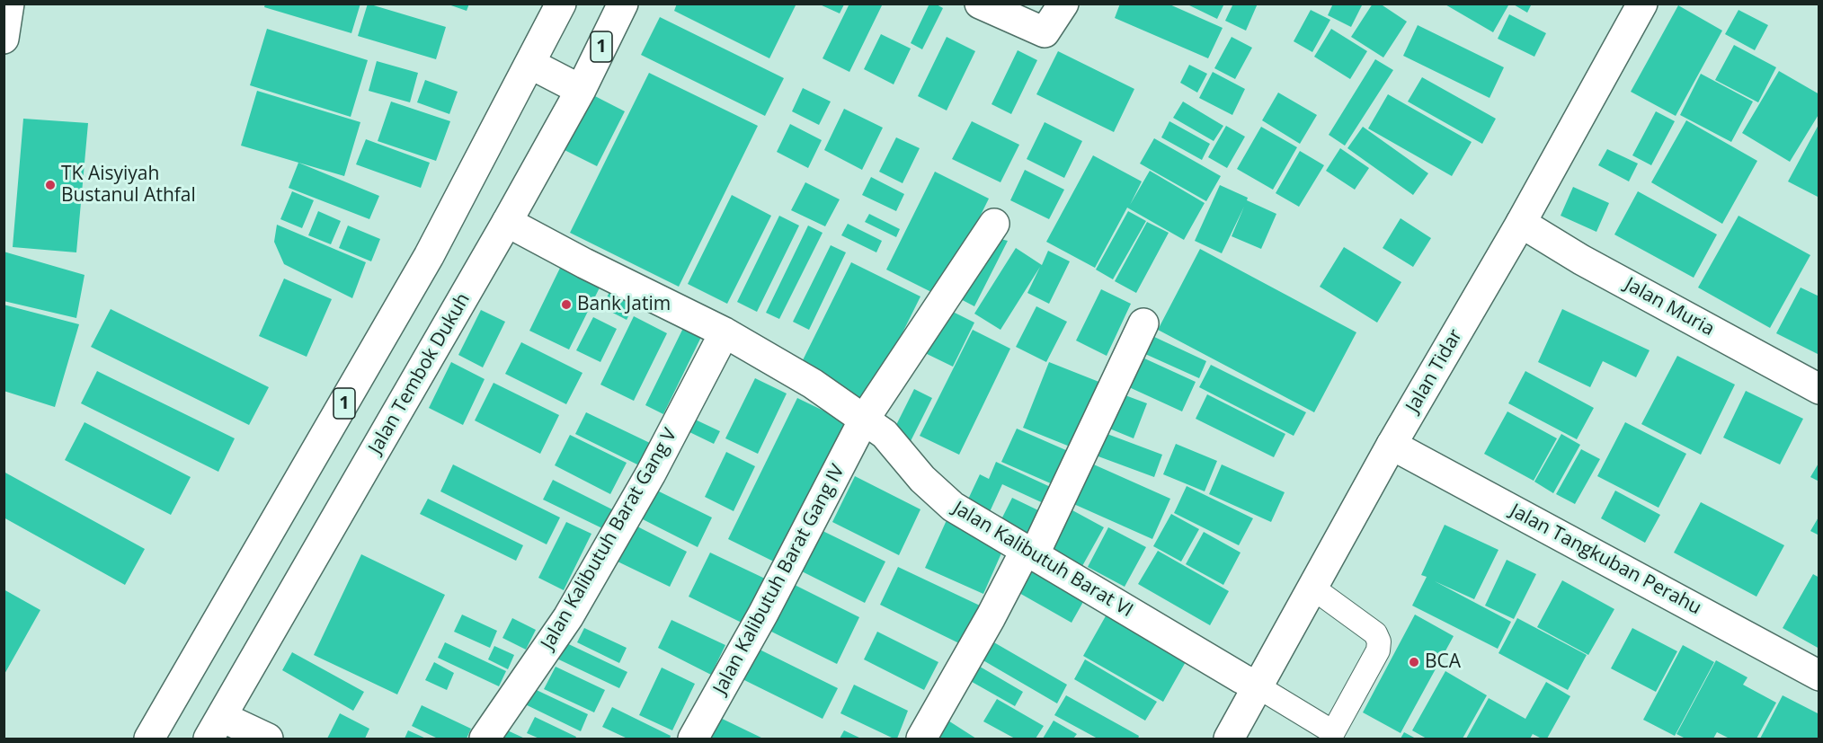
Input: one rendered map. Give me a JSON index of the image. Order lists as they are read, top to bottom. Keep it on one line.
{"streets":{"main road":["1","Jalan Muria","Jalan Tidar","Jalan Tembok Dukuh","Jalan Kalibutuh Barat Gang V","Jalan Kalibutuh Barat VI","Jalan Tangkuban Perahu","Jalan Kalibutuh Barat Gang IV"]},"crossings":[["Jalan Muria","Jalan Tidar"],["Jalan Tidar","Jalan Kalibutuh Barat VI"],["Jalan Tidar","Jalan Tangkuban Perahu"],["Jalan Tembok Dukuh","Jalan Kalibutuh Barat VI"],["Jalan Kalibutuh Barat Gang V","Jalan Kalibutuh Barat VI"],["Jalan Kalibutuh Barat VI","Jalan Kalibutuh Barat Gang IV"]],"places":["TK Aisyiyah Bustanul Athfal","Bank Jatim","BCA"]}
